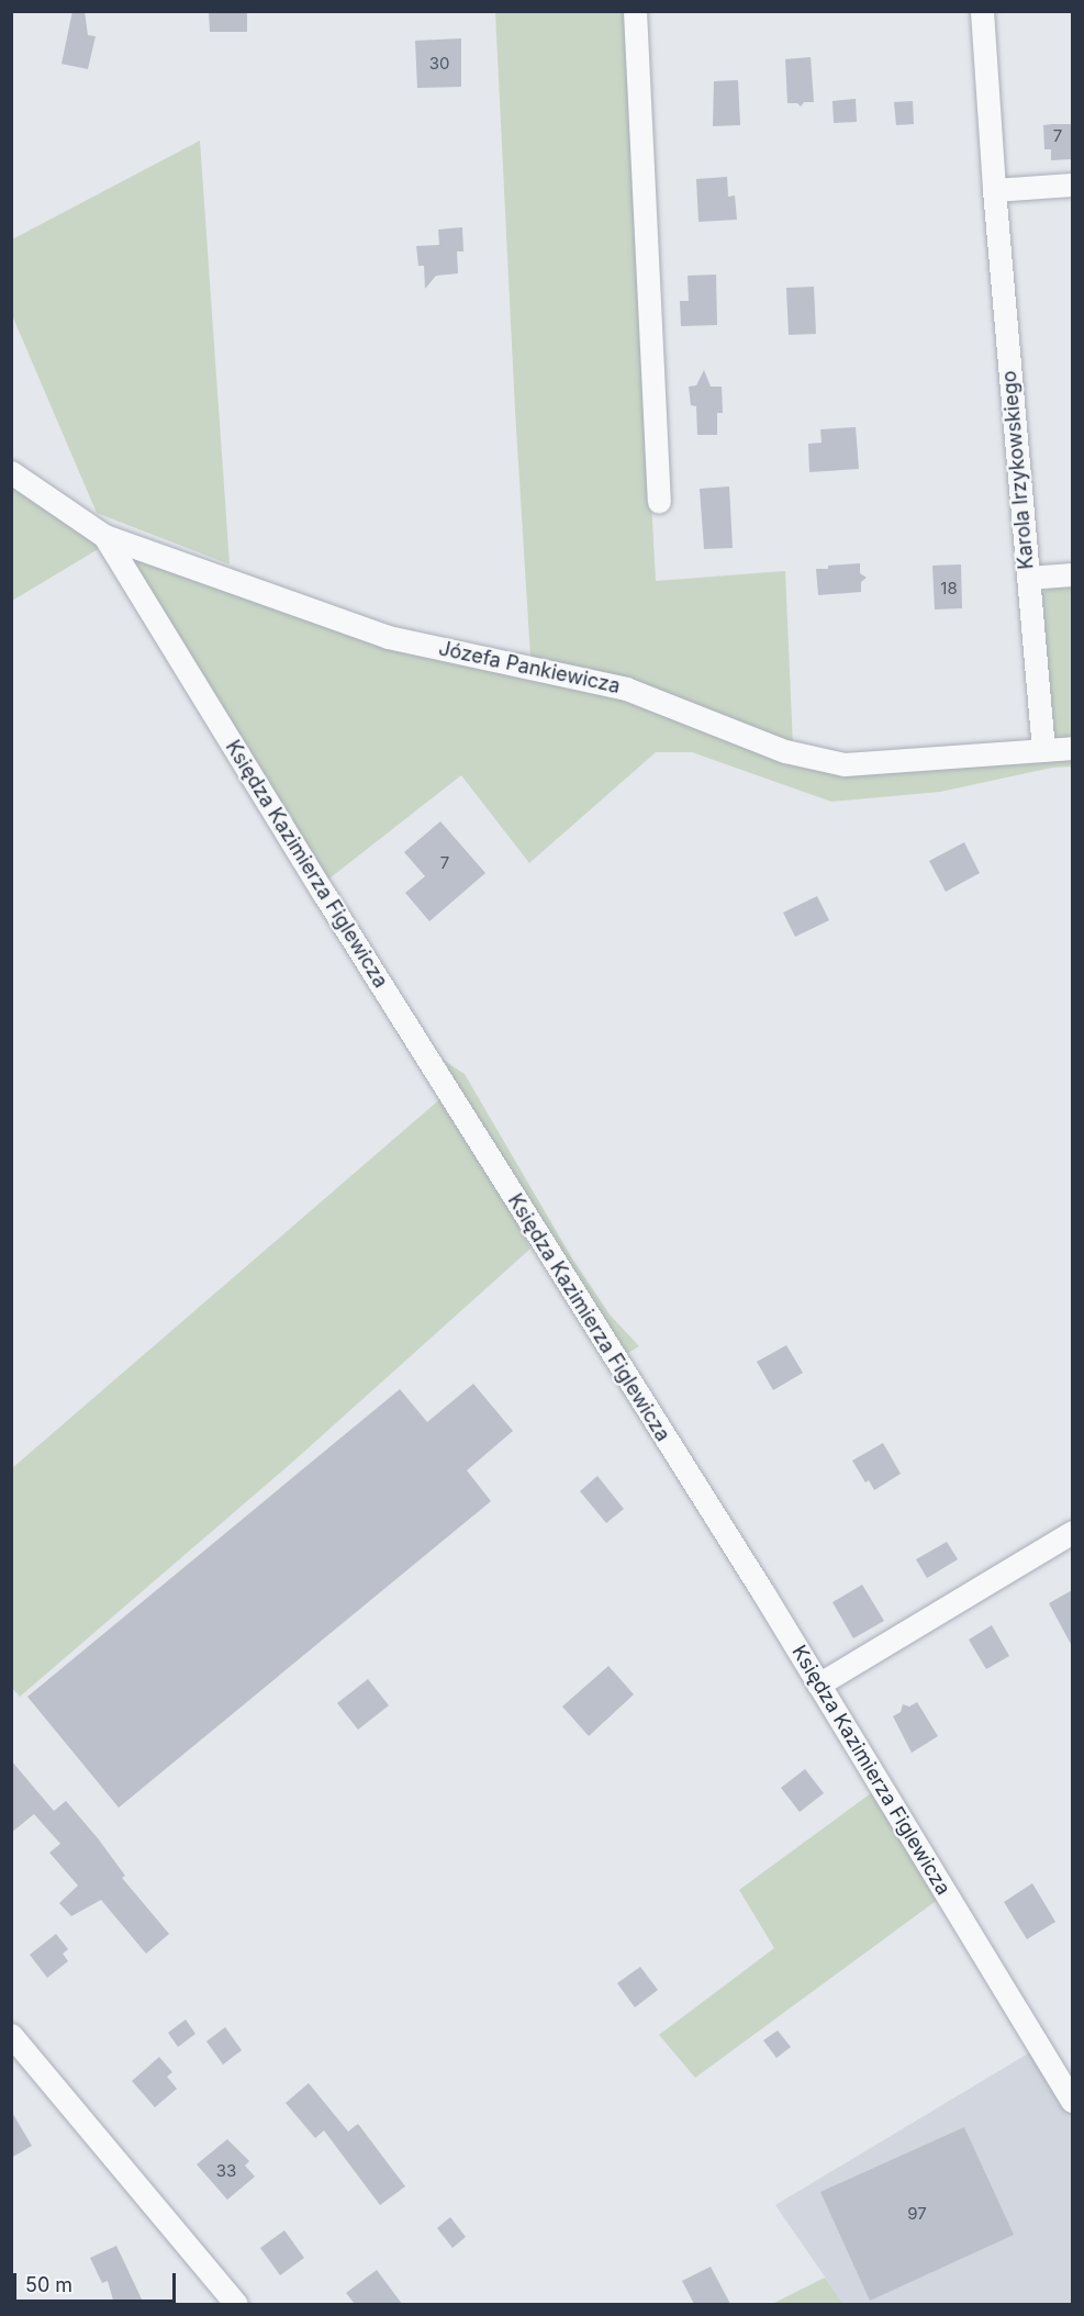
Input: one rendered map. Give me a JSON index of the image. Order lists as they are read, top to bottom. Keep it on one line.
{"streets":{"street":["Karola Irzykowskiego","Józefa Pankiewicza","Księdza Kazimierza Figlewicza"]},"crossings":[["Karola Irzykowskiego","Józefa Pankiewicza"],["Józefa Pankiewicza","Księdza Kazimierza Figlewicza"]],"house_numbers":["30","7","18","7","33","97"],"scale_bar":"50 m"}
